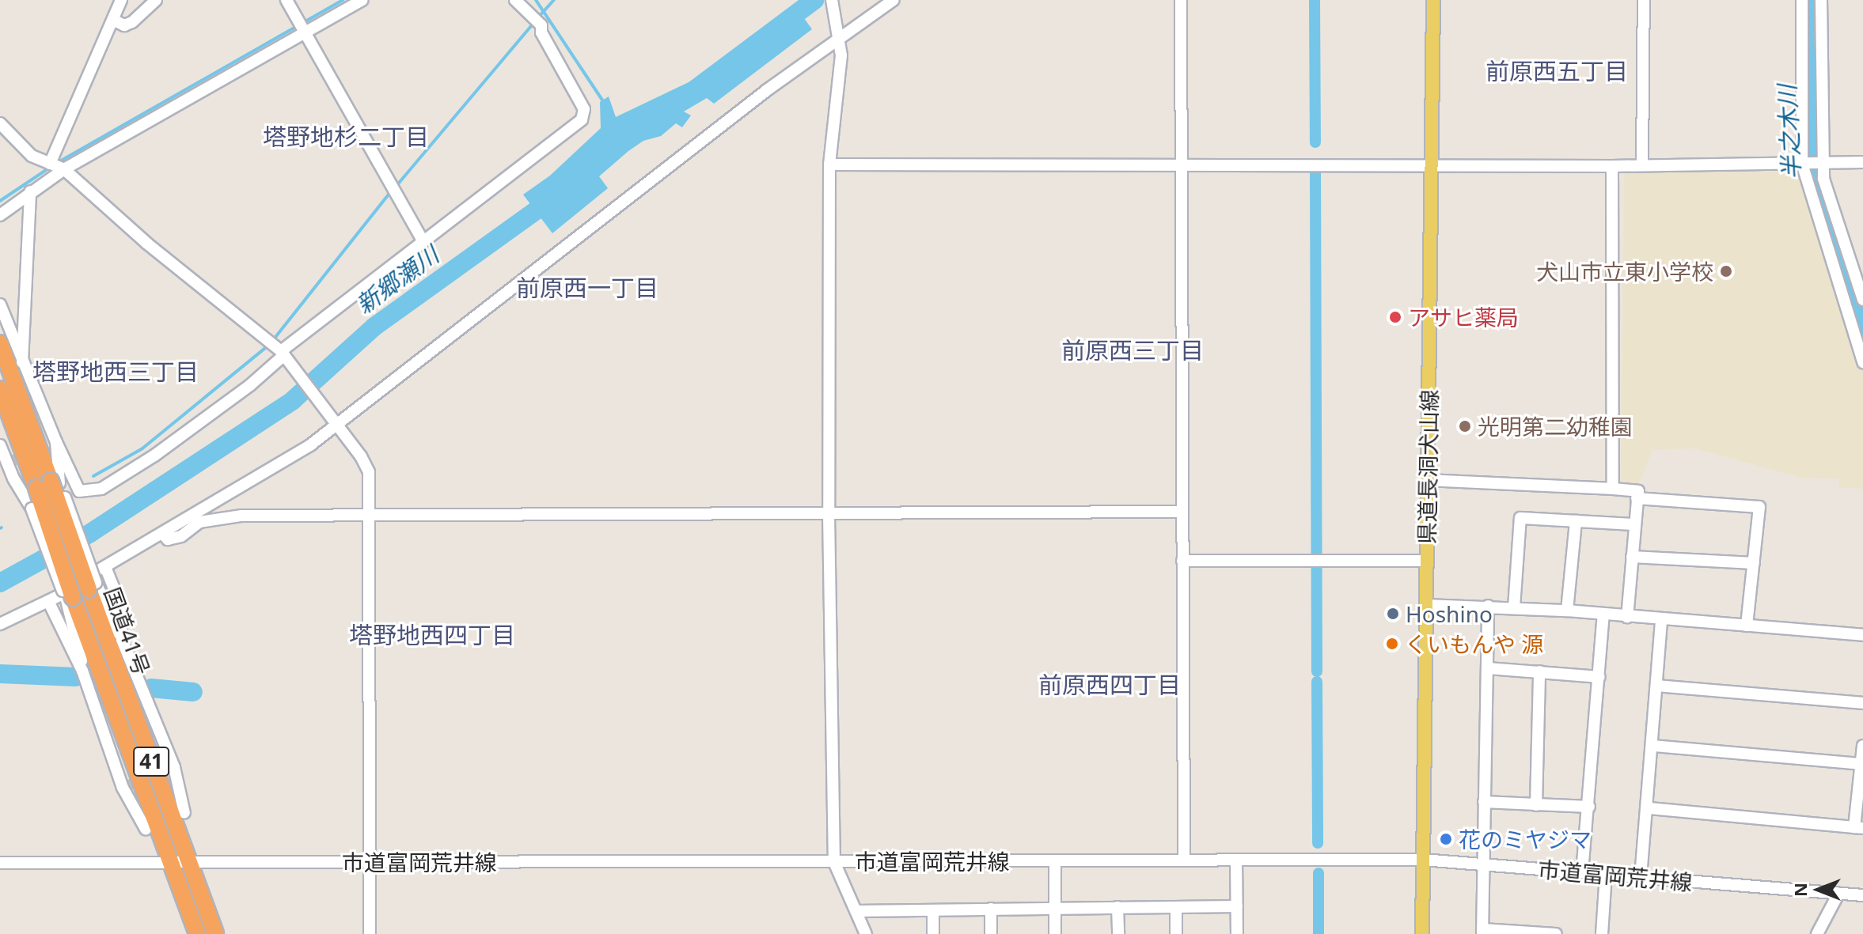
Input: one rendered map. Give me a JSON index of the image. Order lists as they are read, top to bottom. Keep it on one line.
{"streets":{"highway":["国道41号","41"],"main road":["県道長洞犬山線"],"street":["市道富岡荒井線"]},"crossings":[["県道長洞犬山線","市道富岡荒井線"],["国道41号","市道富岡荒井線"]],"districts":["前原西五丁目","塔野地杉二丁目","前原西一丁目","前原西三丁目","塔野地西三丁目","塔野地西四丁目","前原西四丁目"],"water":["半之木川","新郷瀬川"],"places":["犬山市立東小学校","アサヒ薬局","光明第二幼稚園","Hoshino","くいもんや 源","花のミヤジマ"],"north":"left"}
